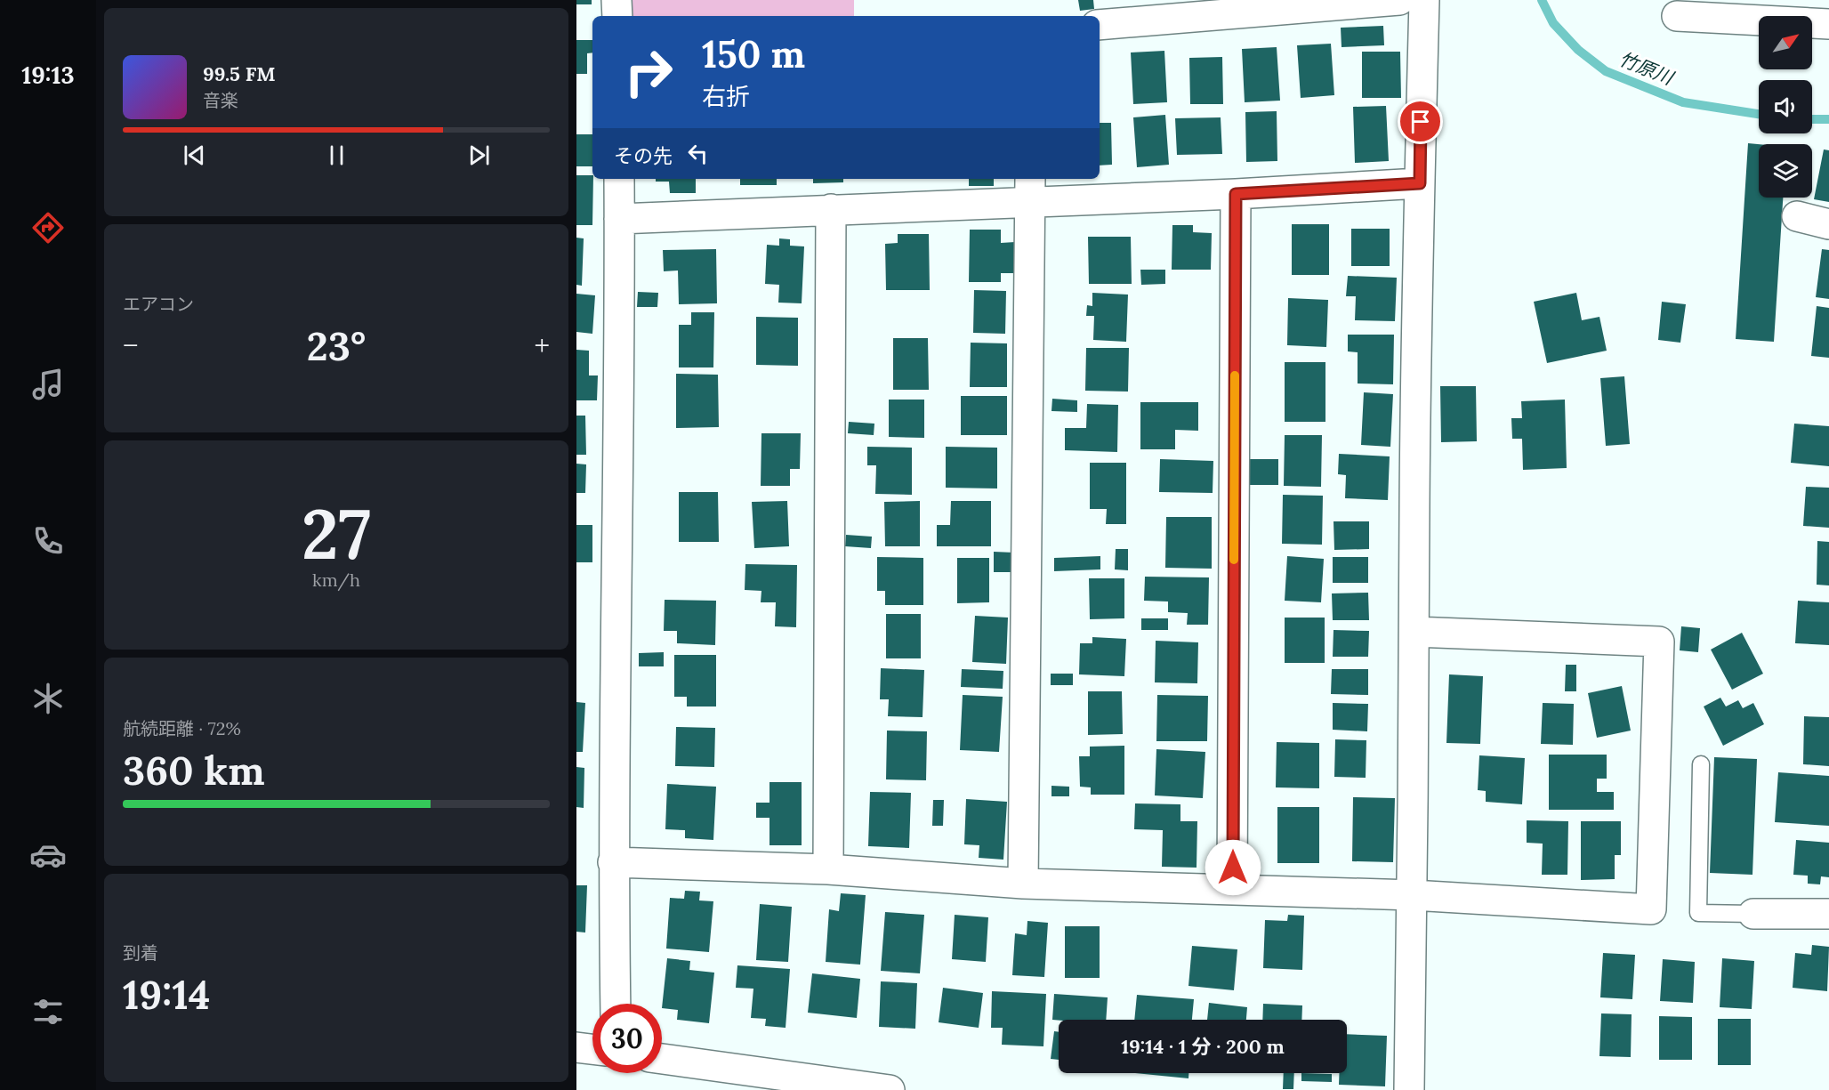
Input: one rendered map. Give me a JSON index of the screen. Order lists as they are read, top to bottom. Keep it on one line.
{"water":["竹原川"],"north":"top right","page":{"tabs":"19:13","turn":["150 m","右折"],"song":["99.5 FM","音楽"],"then":"その先","tile":["エアコン",["27","km/h"],["航続距離 · 72%","360 km"],["到着","19:14"]],"heat":["−","23°","+"],"limit":"30","trip":"19:14 · 1 分 · 200 m"}}
